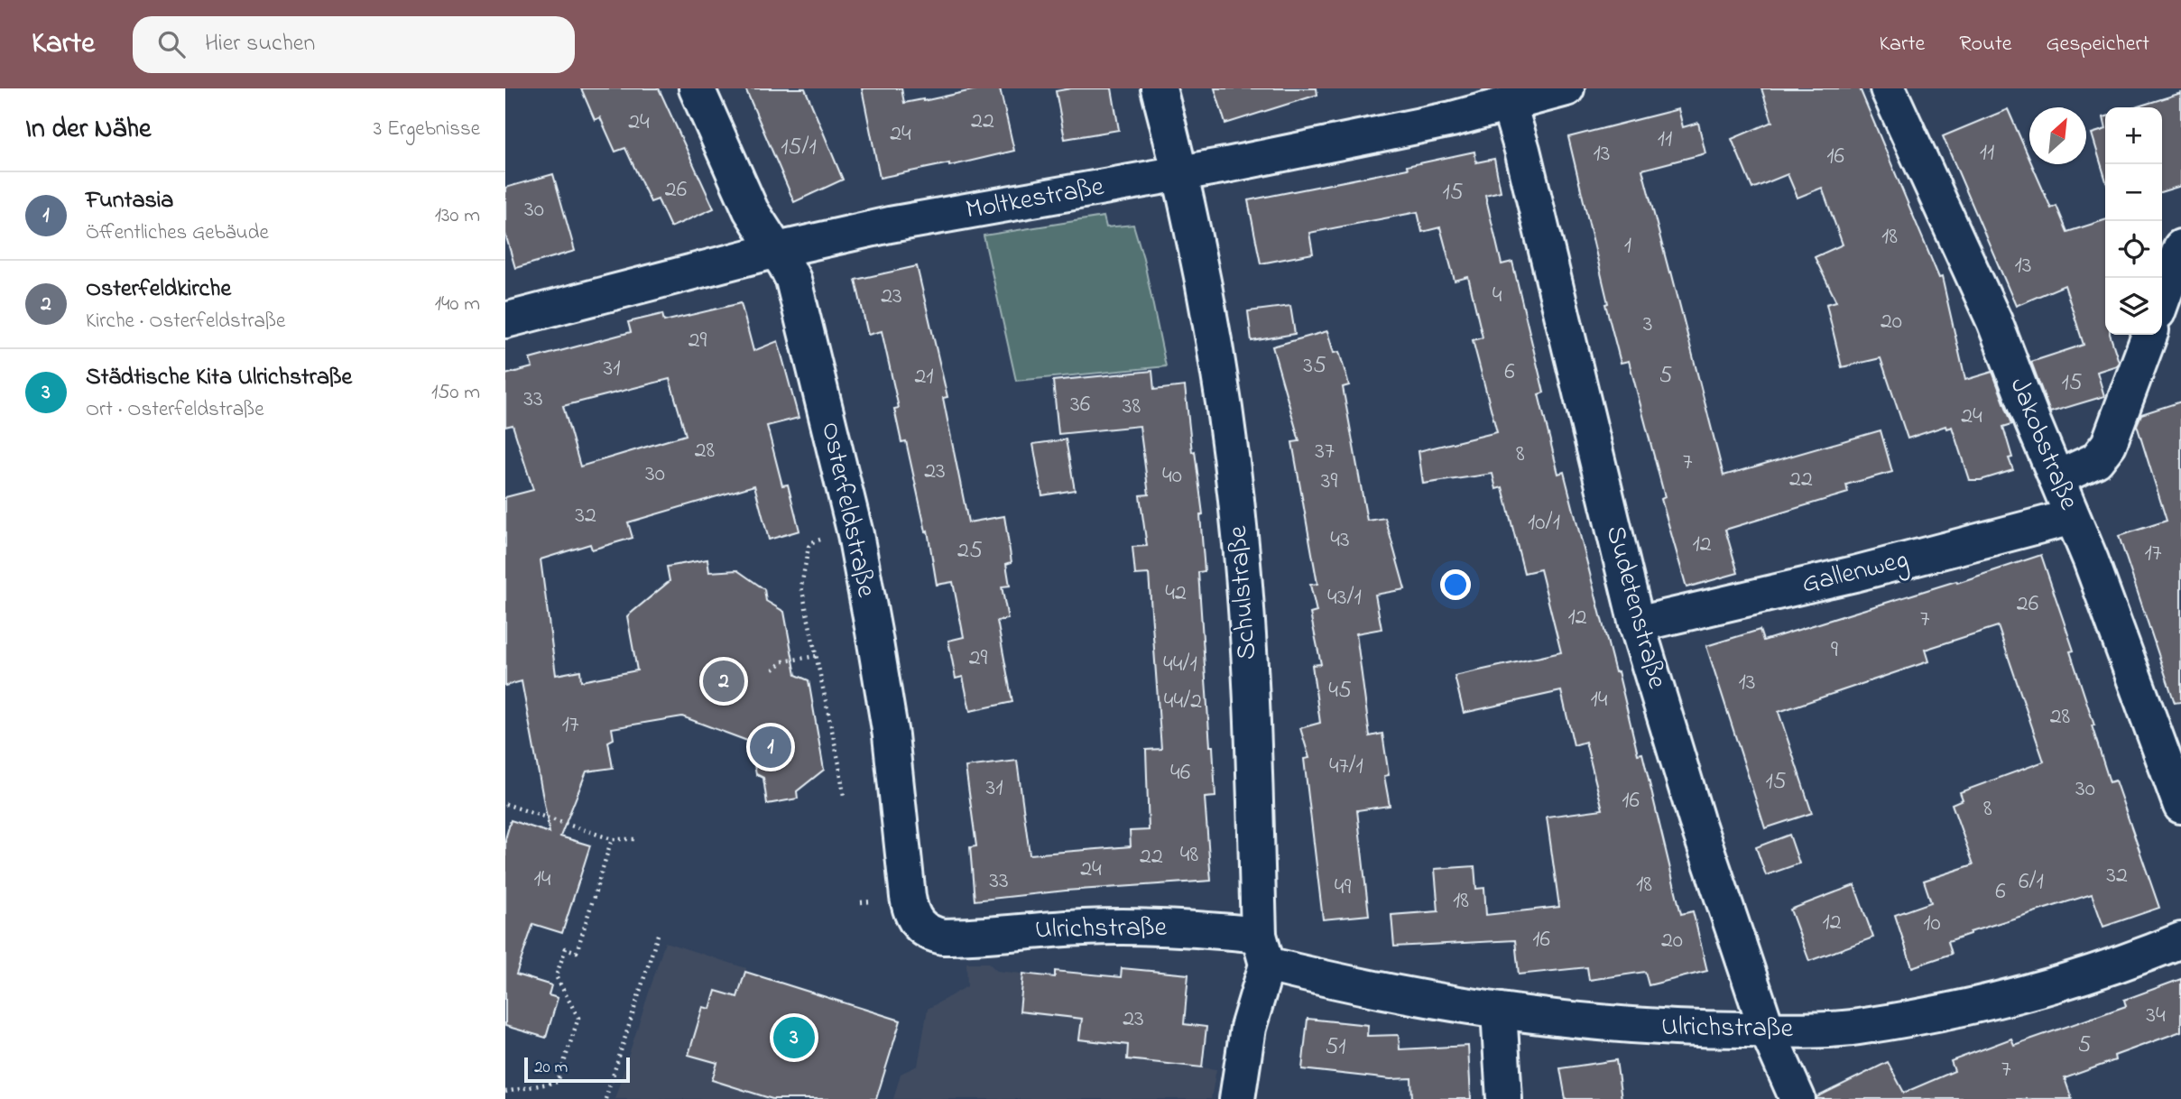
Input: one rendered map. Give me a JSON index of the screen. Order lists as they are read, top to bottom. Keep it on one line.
{"streets":{"street":["Moltkestraße","Jakobstraße","Osterfeldstraße","Gallenweg","Schulstraße","Sudetenstraße","Ulrichstraße"]},"crossings":[["Moltkestraße","Osterfeldstraße"],["Moltkestraße","Schulstraße"],["Moltkestraße","Sudetenstraße"],["Jakobstraße","Gallenweg"],["Osterfeldstraße","Ulrichstraße"],["Gallenweg","Sudetenstraße"],["Schulstraße","Ulrichstraße"],["Sudetenstraße","Ulrichstraße"]],"house_numbers":["22","24","24","11","15/1","11","13","16","26","15","30","18","1","13","4","23","20","3","29","35","31","6","5","21","15","33","36","38","24","28","37","8","7","23","30","40","22","39","32","10/1","43","12","25","17","42","43/1","26","12","7","9","29","44/1","13","45","14","44/2","28","17","47/1","46","15","31","30","16","8","48","22","24","32","14","33","6/1","18","49","6","18","12","10","16","20","34","23","5","51","7"],"scale_bar":"20 m","north":"top right","page":{"header":"Karte","search":"Hier suchen","nav":["Karte","Route","Gespeichert"],"heading":["In der Nähe","3 Ergebnisse"],"map_buttons":["+","−"],"list":[{"mark":"1","name":"Funtasia","note":"Öffentliches Gebäude","value":"130 m"},{"mark":"2","name":"Osterfeldkirche","note":"Kirche · Osterfeldstraße","value":"140 m"},{"mark":"3","name":"Städtische Kita Ulrichstraße","note":"Ort · Osterfeldstraße","value":"150 m"}],"pins":["2","1","3"],"scale":"20 m"}}
